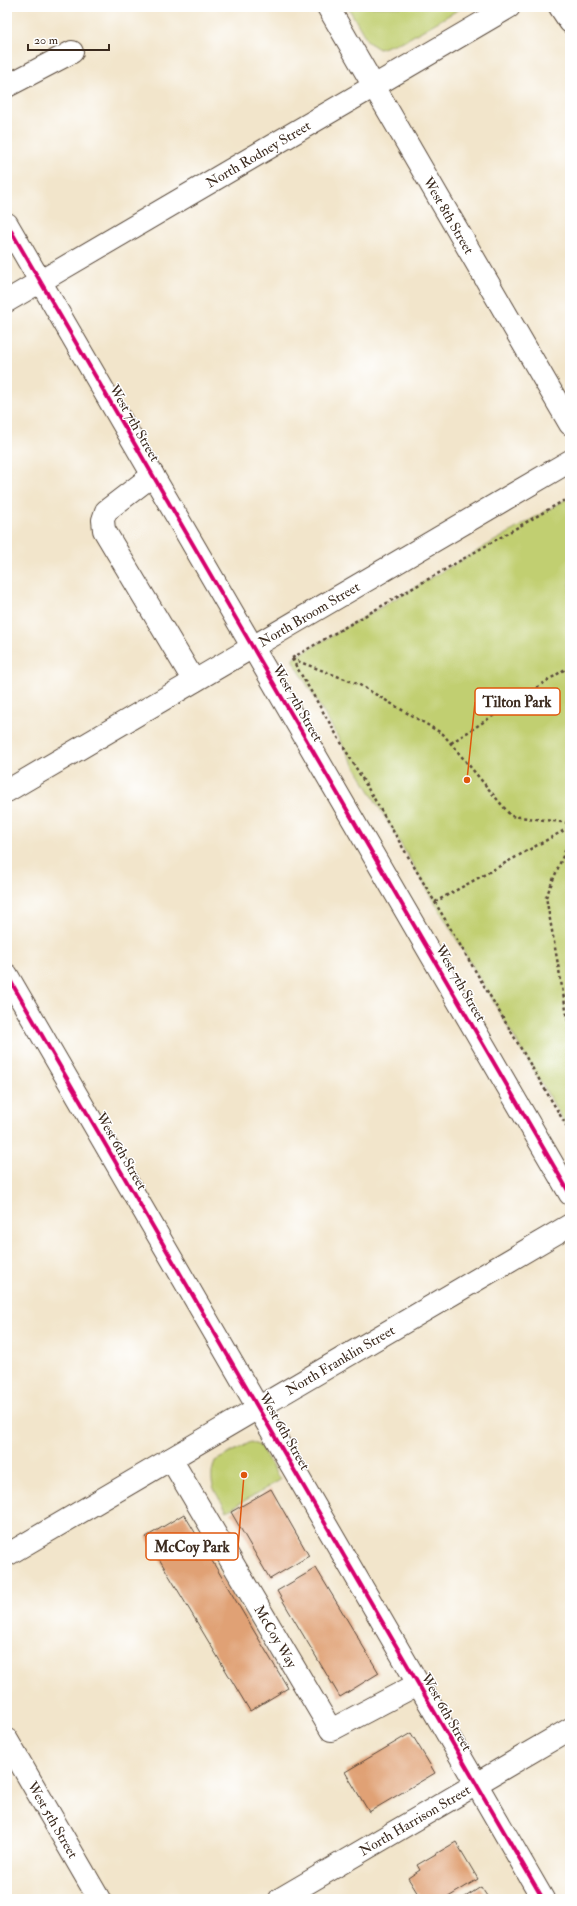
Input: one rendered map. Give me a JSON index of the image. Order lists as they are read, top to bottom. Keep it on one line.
{"streets":{"street":["North Rodney Street","West 8th Street","West 7th Street","North Broom Street","West 6th Street","North Franklin Street","McCoy Way","West 5th Street","North Harrison Street"]},"crossings":[["North Rodney Street","West 8th Street"],["North Rodney Street","West 7th Street"],["West 7th Street","North Broom Street"],["West 6th Street","North Franklin Street"],["West 6th Street","McCoy Way"],["West 6th Street","North Harrison Street"],["North Franklin Street","McCoy Way"]],"places":["Tilton Park","McCoy Park"],"scale_bar":"20 m"}
